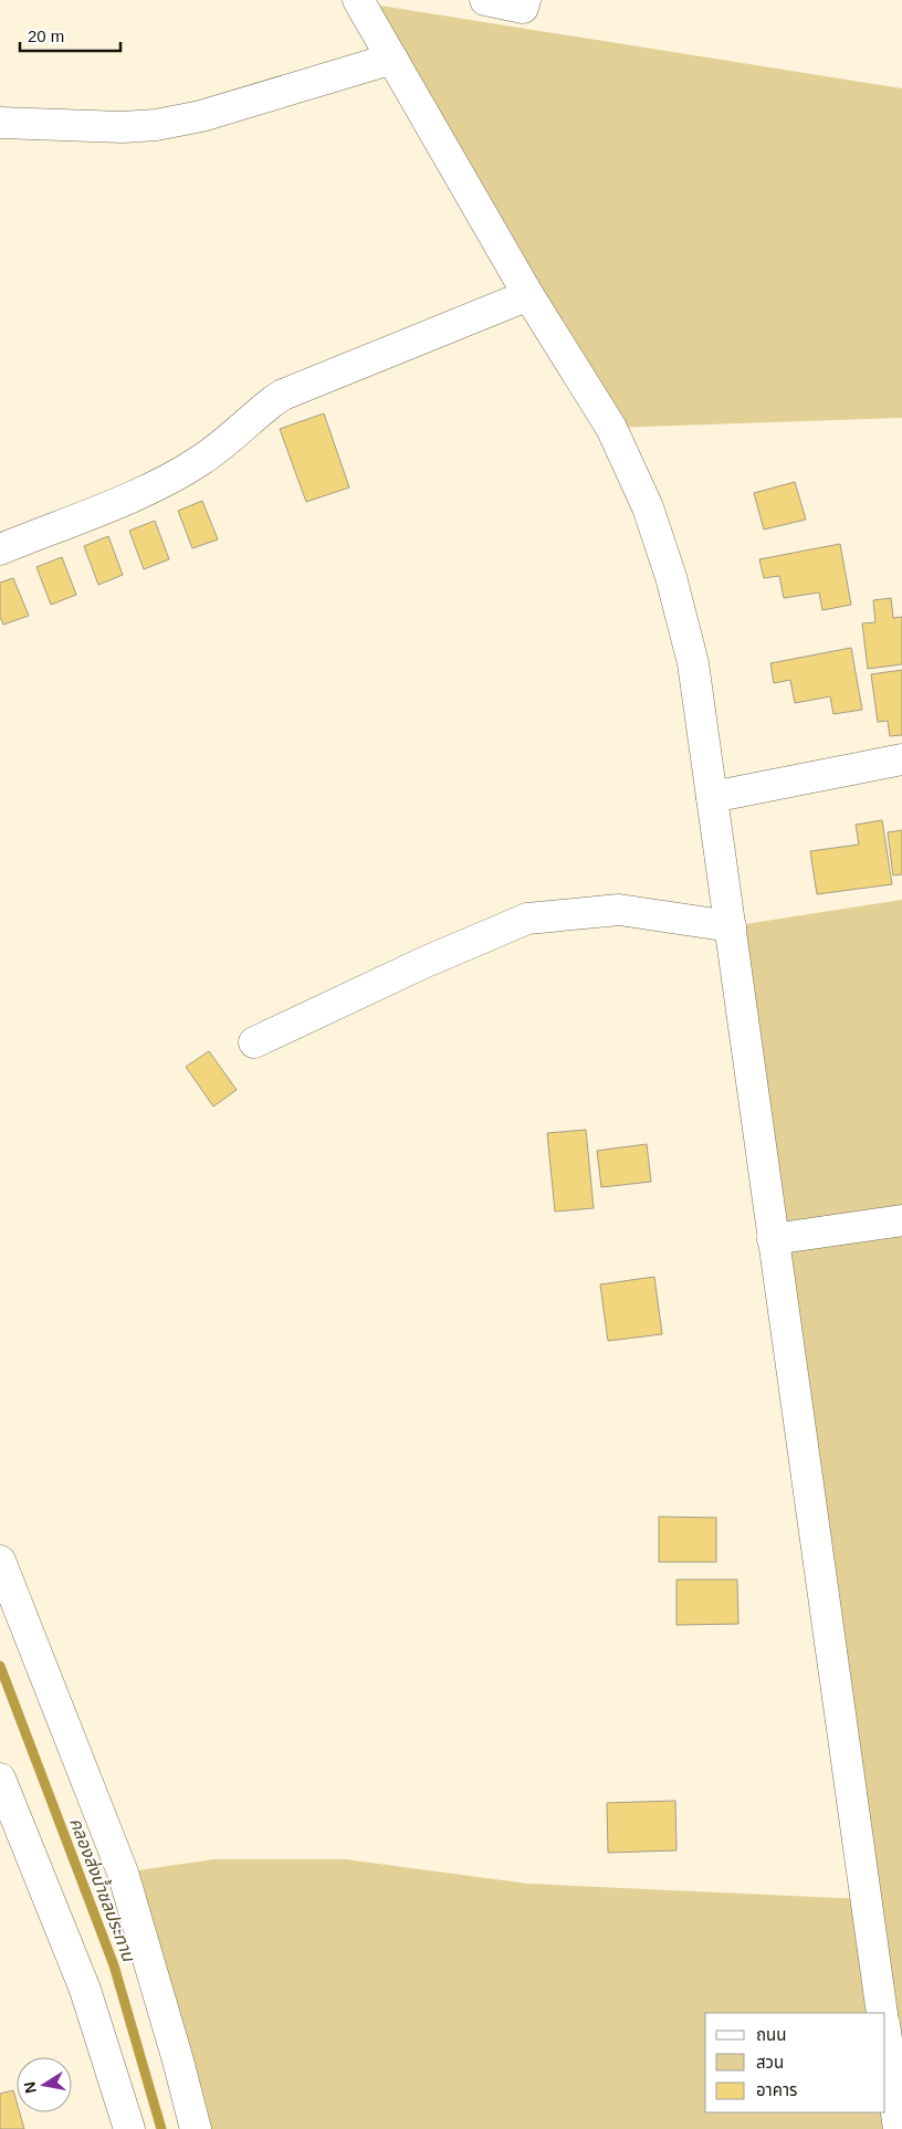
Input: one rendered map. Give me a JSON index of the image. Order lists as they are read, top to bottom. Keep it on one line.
{"water":["คลองส่งน้ำชลประทาน"],"legend":["ถนน","สวน","อาคาร"],"scale_bar":"20 m","north":"left"}
